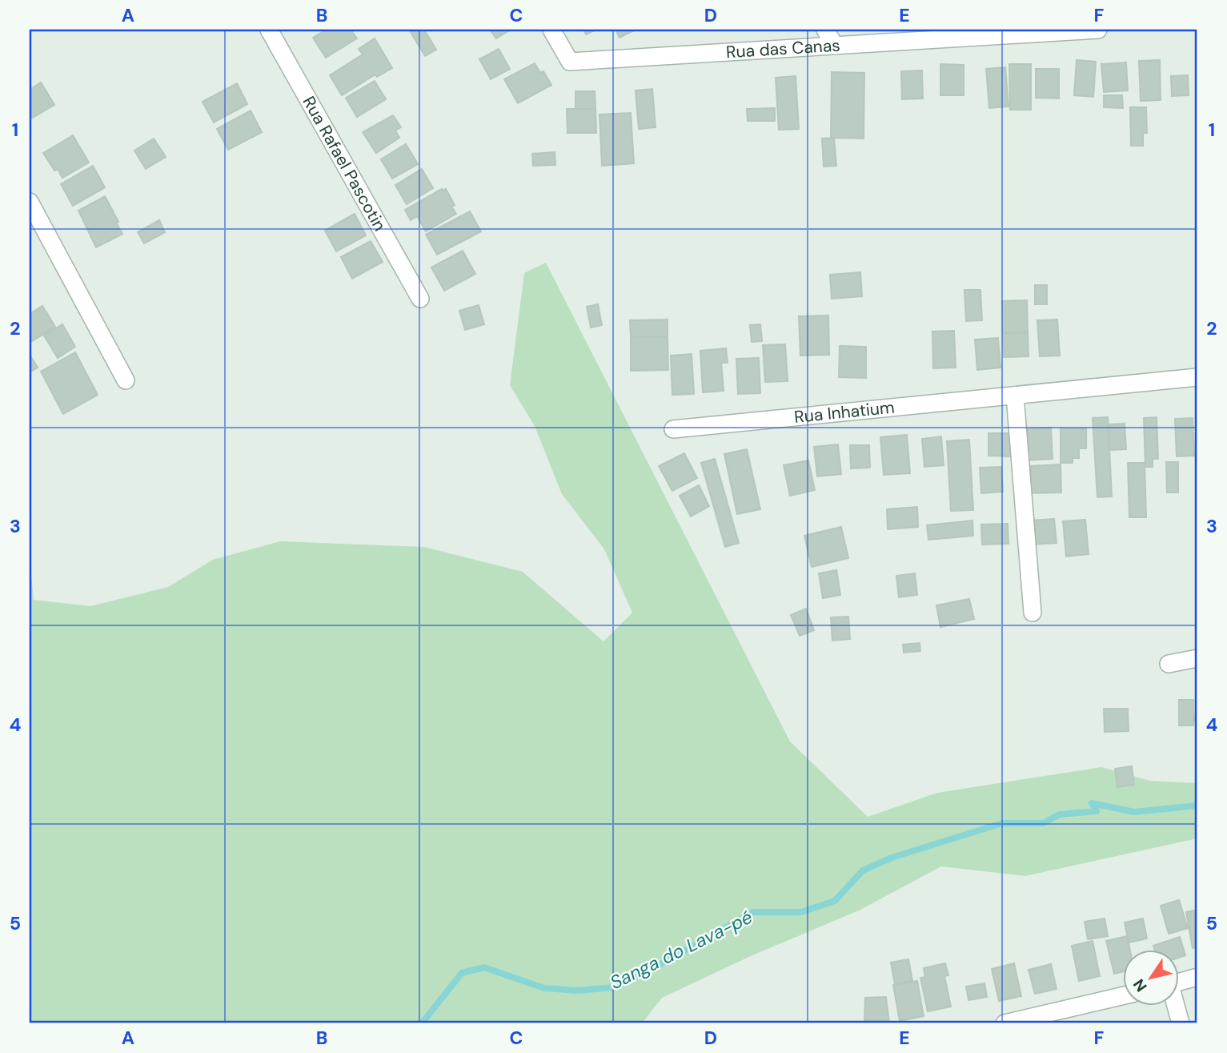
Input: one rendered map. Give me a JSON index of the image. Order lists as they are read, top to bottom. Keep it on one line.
{"streets":{"street":["Rua das Canas","Rua Rafael Pascotin","Rua Inhatium"]},"water":["Sanga do Lava-pé"],"north":"bottom left","grid":{"columns":["A","B","C","D","E","F"],"rows":["1","2","3","4","5"]}}
